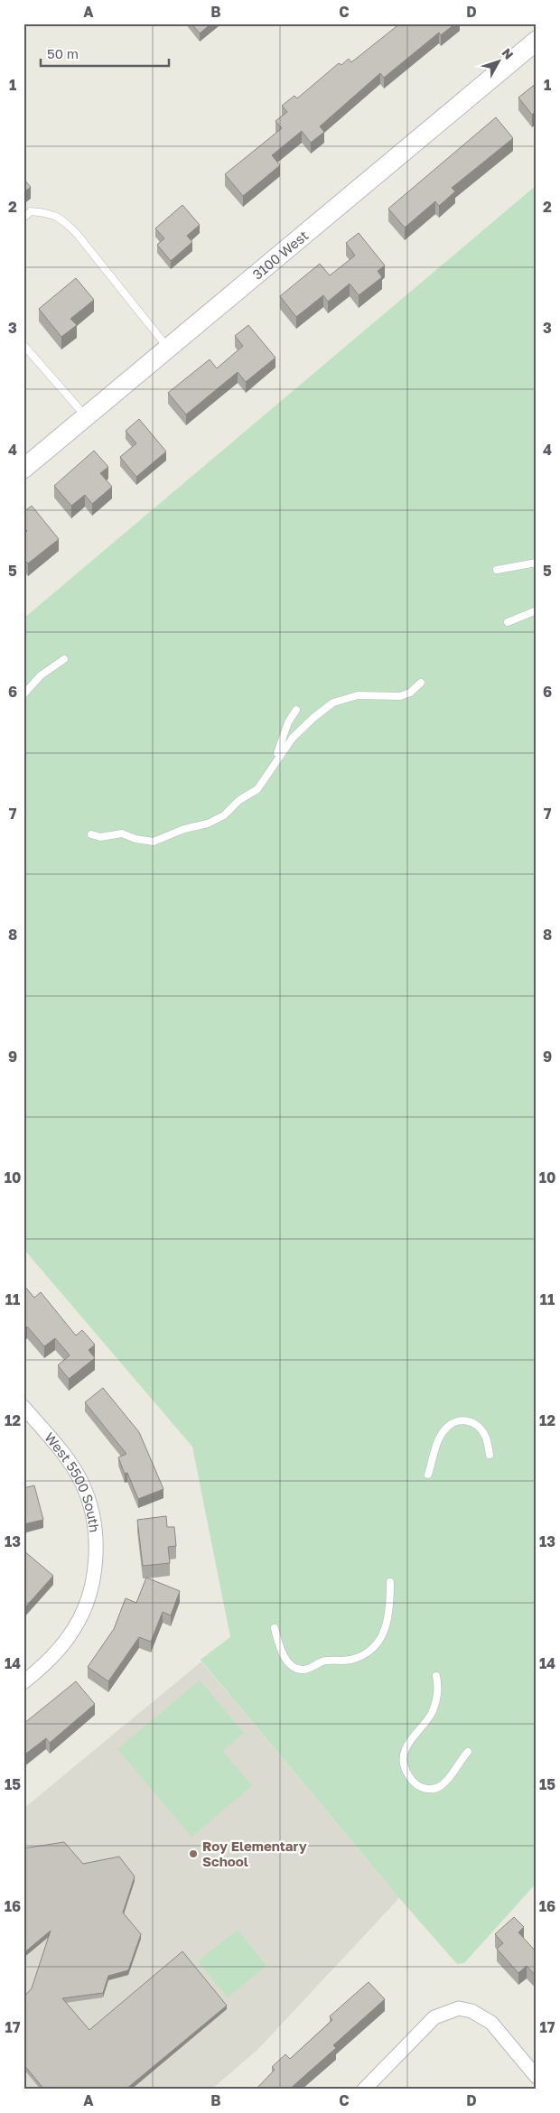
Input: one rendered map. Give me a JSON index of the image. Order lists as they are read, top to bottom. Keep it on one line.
{"streets":{"street":["3100 West","West 5500 South"]},"places":["Roy Elementary School"],"scale_bar":"50 m","north":"top right","grid":{"columns":["A","B","C","D"],"rows":["1","2","3","4","5","6","7","8","9","10","11","12","13","14","15","16","17"]}}
